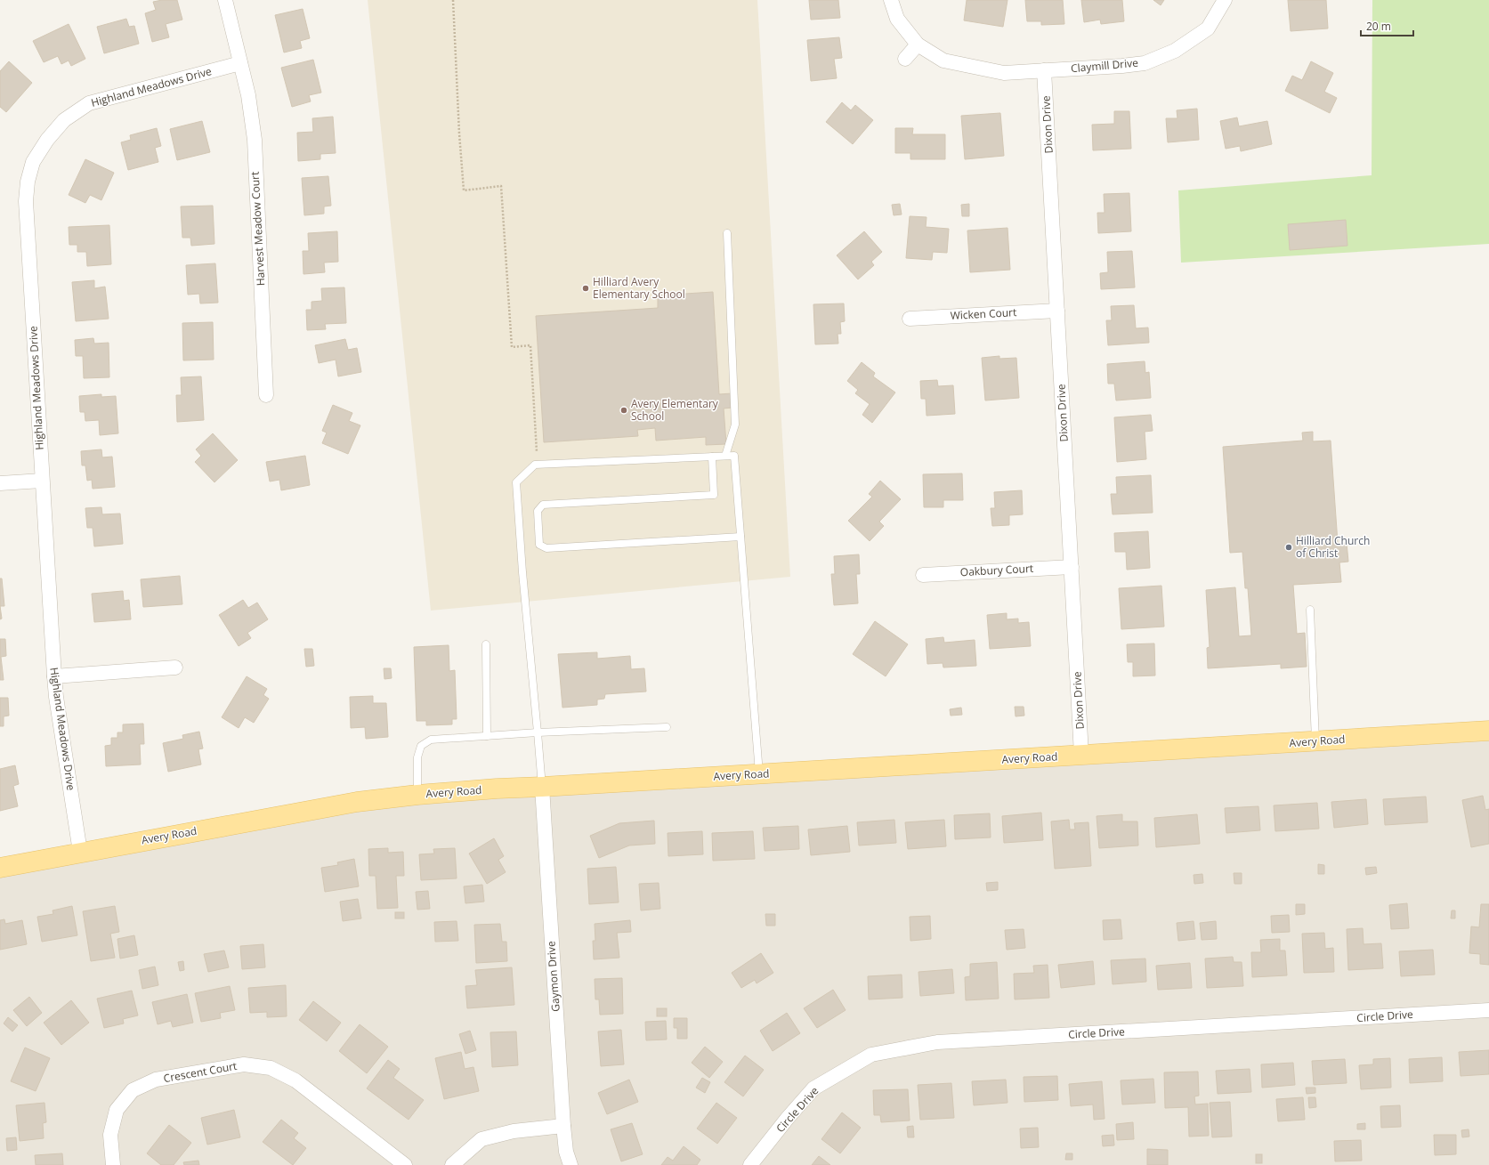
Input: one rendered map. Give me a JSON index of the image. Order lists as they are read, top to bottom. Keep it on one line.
{"streets":{"main road":["Avery Road"],"street":["Claymill Drive","Highland Meadows Drive","Dixon Drive","Harvest Meadow Court","Wicken Court","Oakbury Court","Gaymon Drive","Circle Drive","Crescent Court"]},"crossings":[["Claymill Drive","Dixon Drive"],["Highland Meadows Drive","Harvest Meadow Court"],["Highland Meadows Drive","Avery Road"],["Dixon Drive","Wicken Court"],["Dixon Drive","Oakbury Court"],["Dixon Drive","Avery Road"],["Avery Road","Gaymon Drive"]],"places":["Hilliard Avery Elementary School","Avery Elementary School","Hilliard Church of Christ"],"scale_bar":"20 m"}
